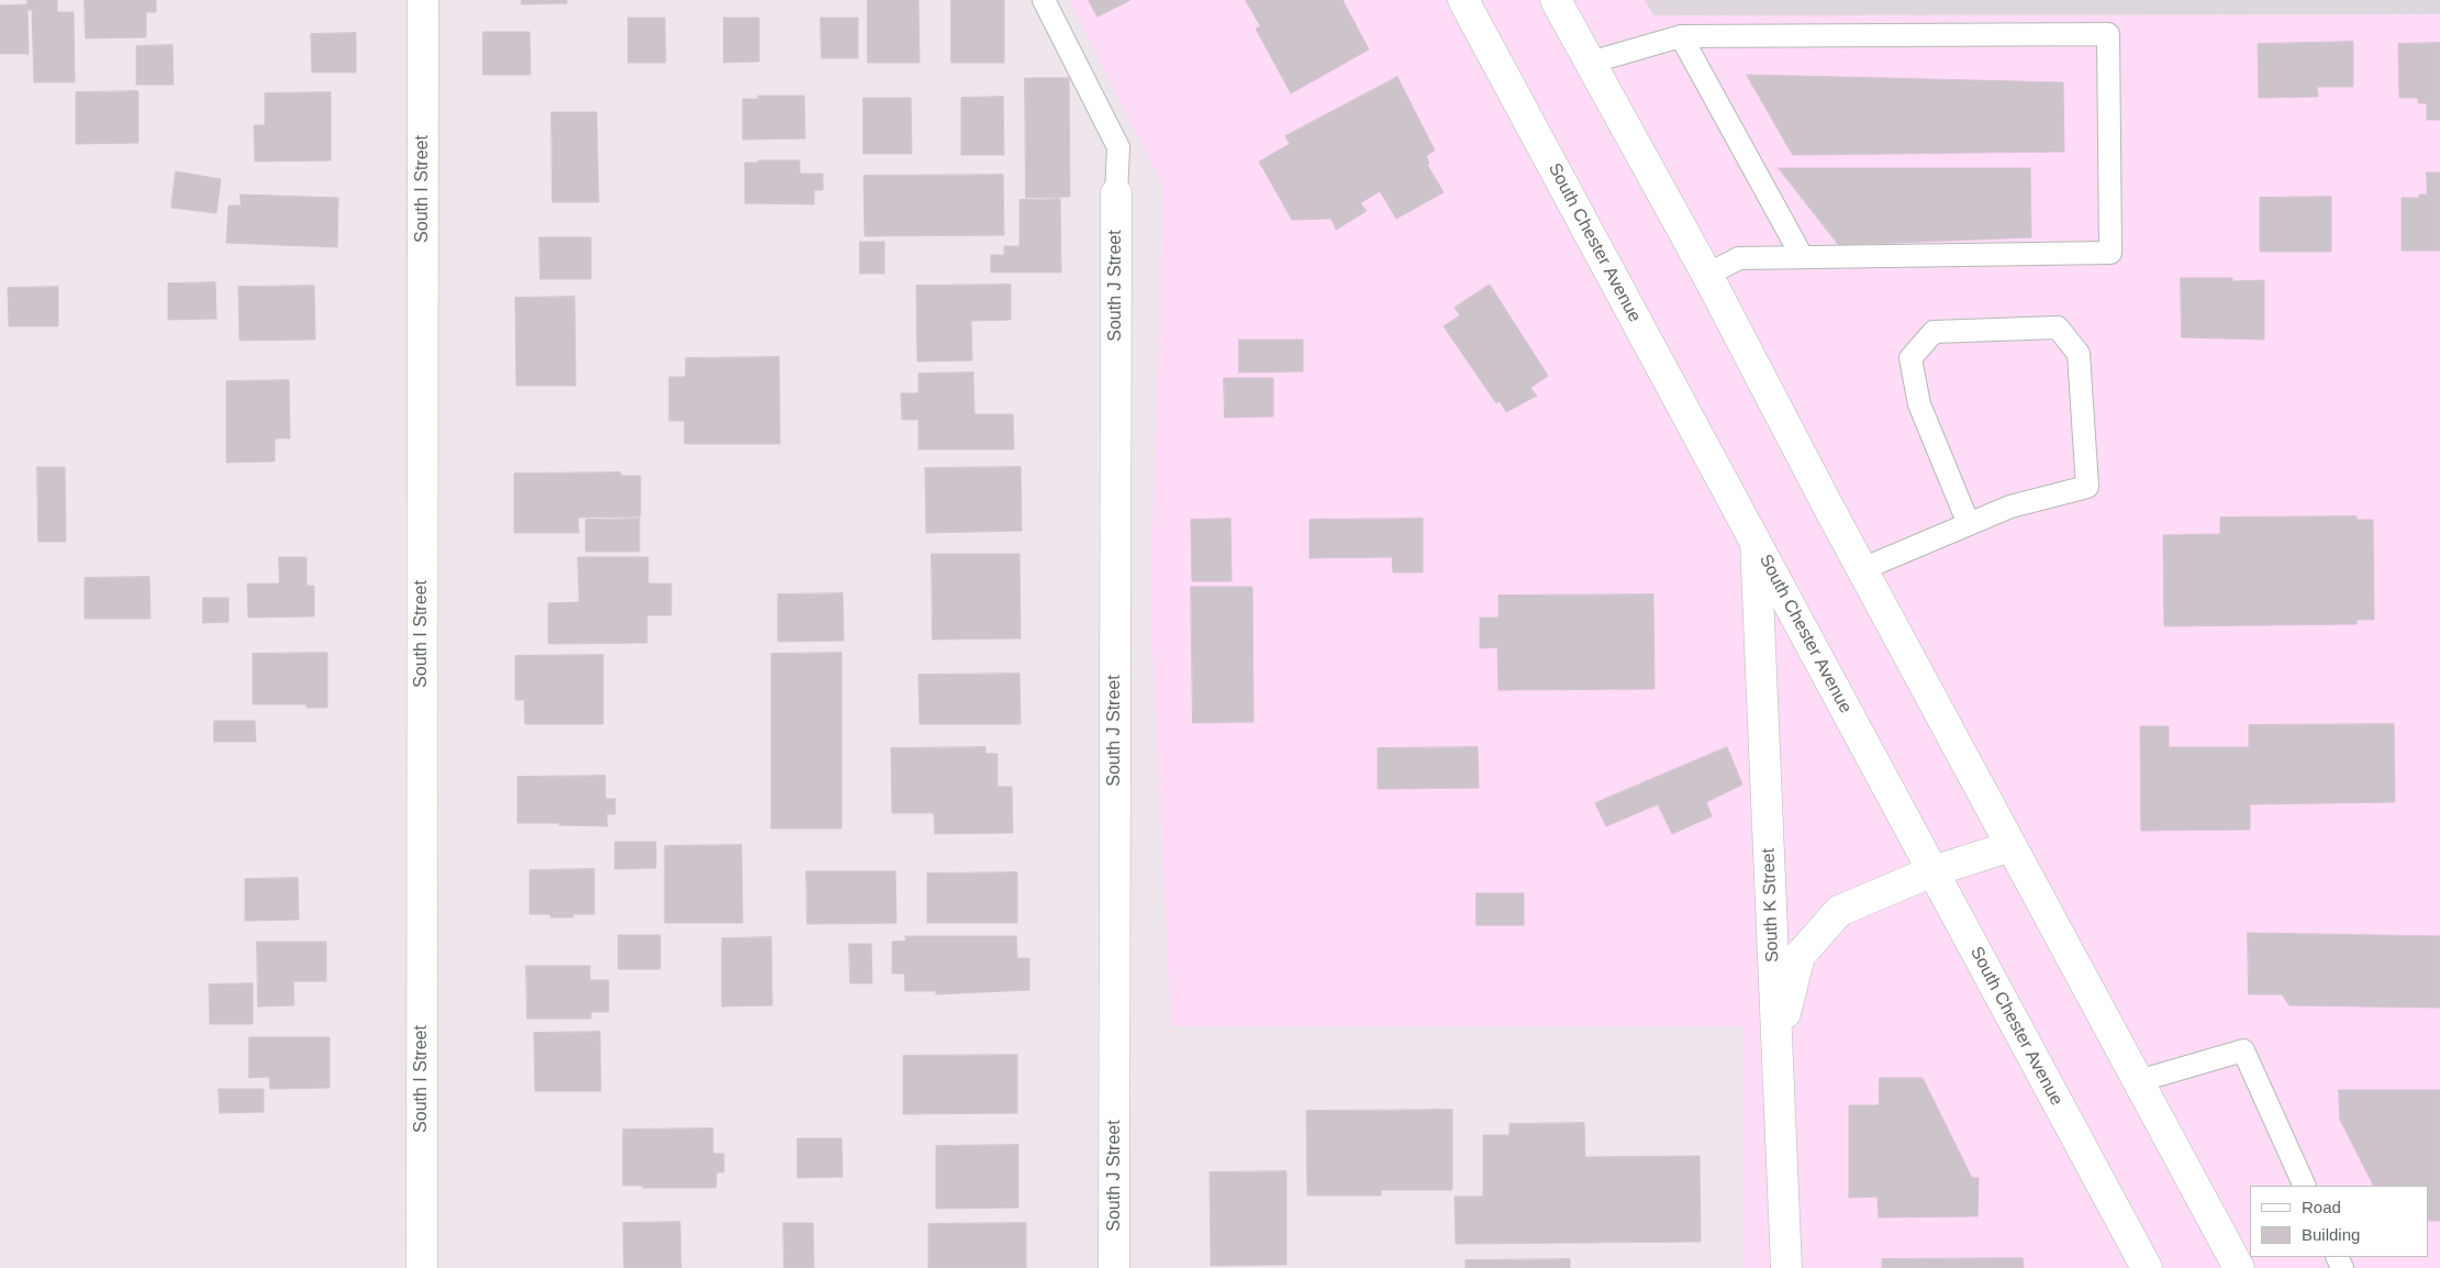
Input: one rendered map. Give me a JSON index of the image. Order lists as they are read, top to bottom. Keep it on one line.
{"streets":{"street":["South I Street","South Chester Avenue","South J Street","South K Street"]},"crossings":[["South Chester Avenue","South K Street"]],"legend":["Road","Building"]}
